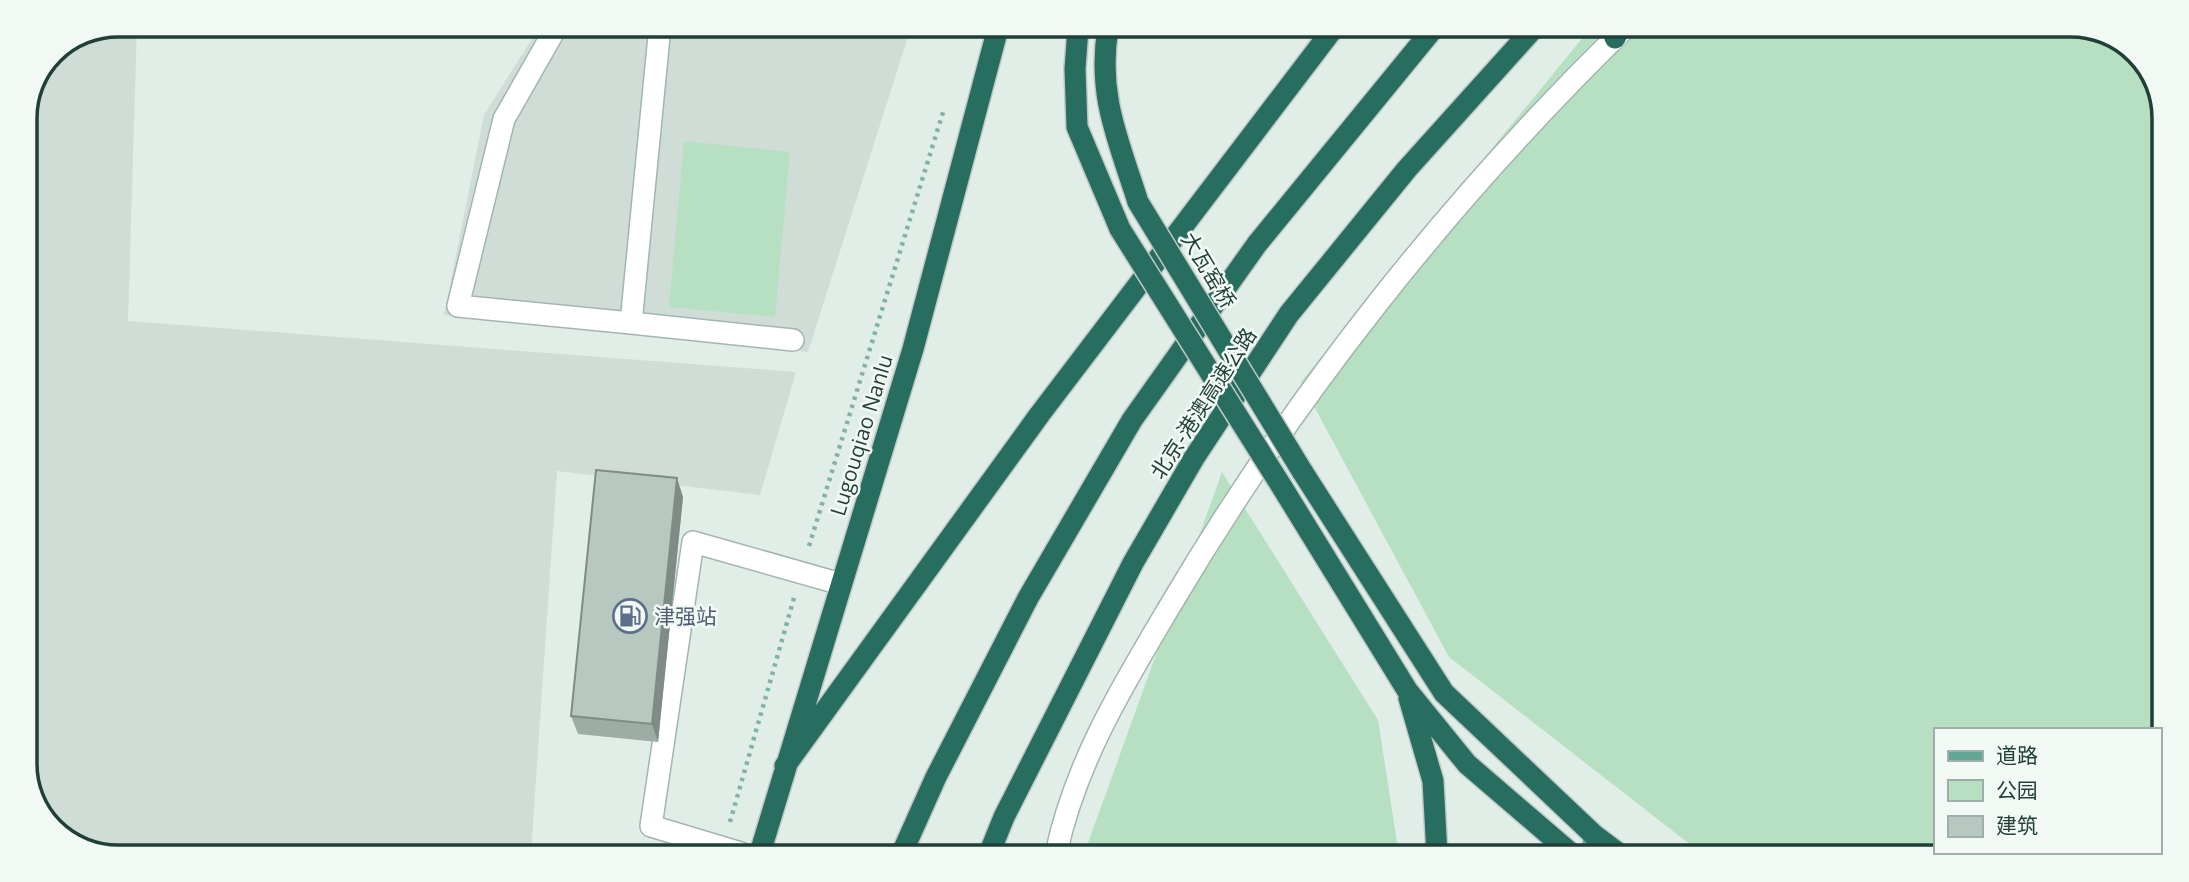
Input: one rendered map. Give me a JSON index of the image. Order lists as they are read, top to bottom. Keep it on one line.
{"streets":{"highway":["大瓦窑桥","北京-港澳高速公路","Lugouqiao Nanlu"]},"places":{"fuel station":["津强站"]},"legend":["道路","公园","建筑"]}
